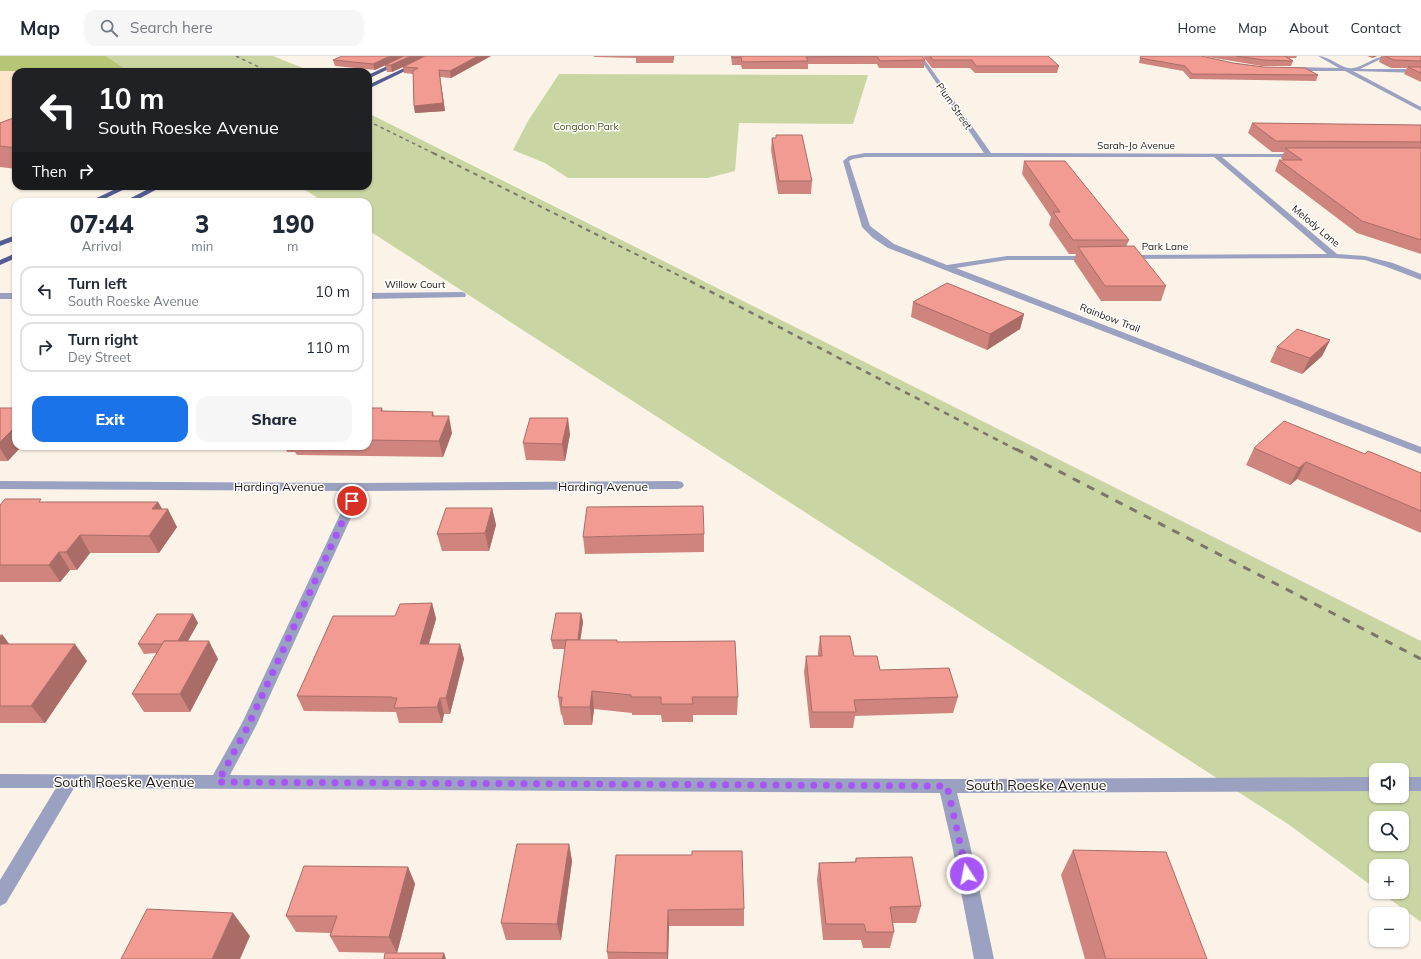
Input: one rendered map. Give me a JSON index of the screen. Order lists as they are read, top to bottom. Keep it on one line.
{"streets":{"street":["Plum Street","Sarah-Jo Avenue","Melody Lane","Park Lane","Willow Court","Rainbow Trail","Harding Avenue","South Roeske Avenue"]},"crossings":[["Plum Street","Sarah-Jo Avenue"],["Sarah-Jo Avenue","Melody Lane"],["Sarah-Jo Avenue","Rainbow Trail"],["Melody Lane","Park Lane"]],"parks":["Congdon Park"],"page":{"header":"Map","search":"Search here","nav":["Home","Map","About","Contact"],"turn":["10 m","South Roeske Avenue"],"then":"Then","eta":["07:44","Arrival","3","min","190","m"],"list":[{"name":"Turn left","note":"South Roeske Avenue","value":"10 m"},{"name":"Turn right","note":"Dey Street","value":"110 m"}],"buttons":["Exit","Share"],"map_buttons":["+","−"]}}
